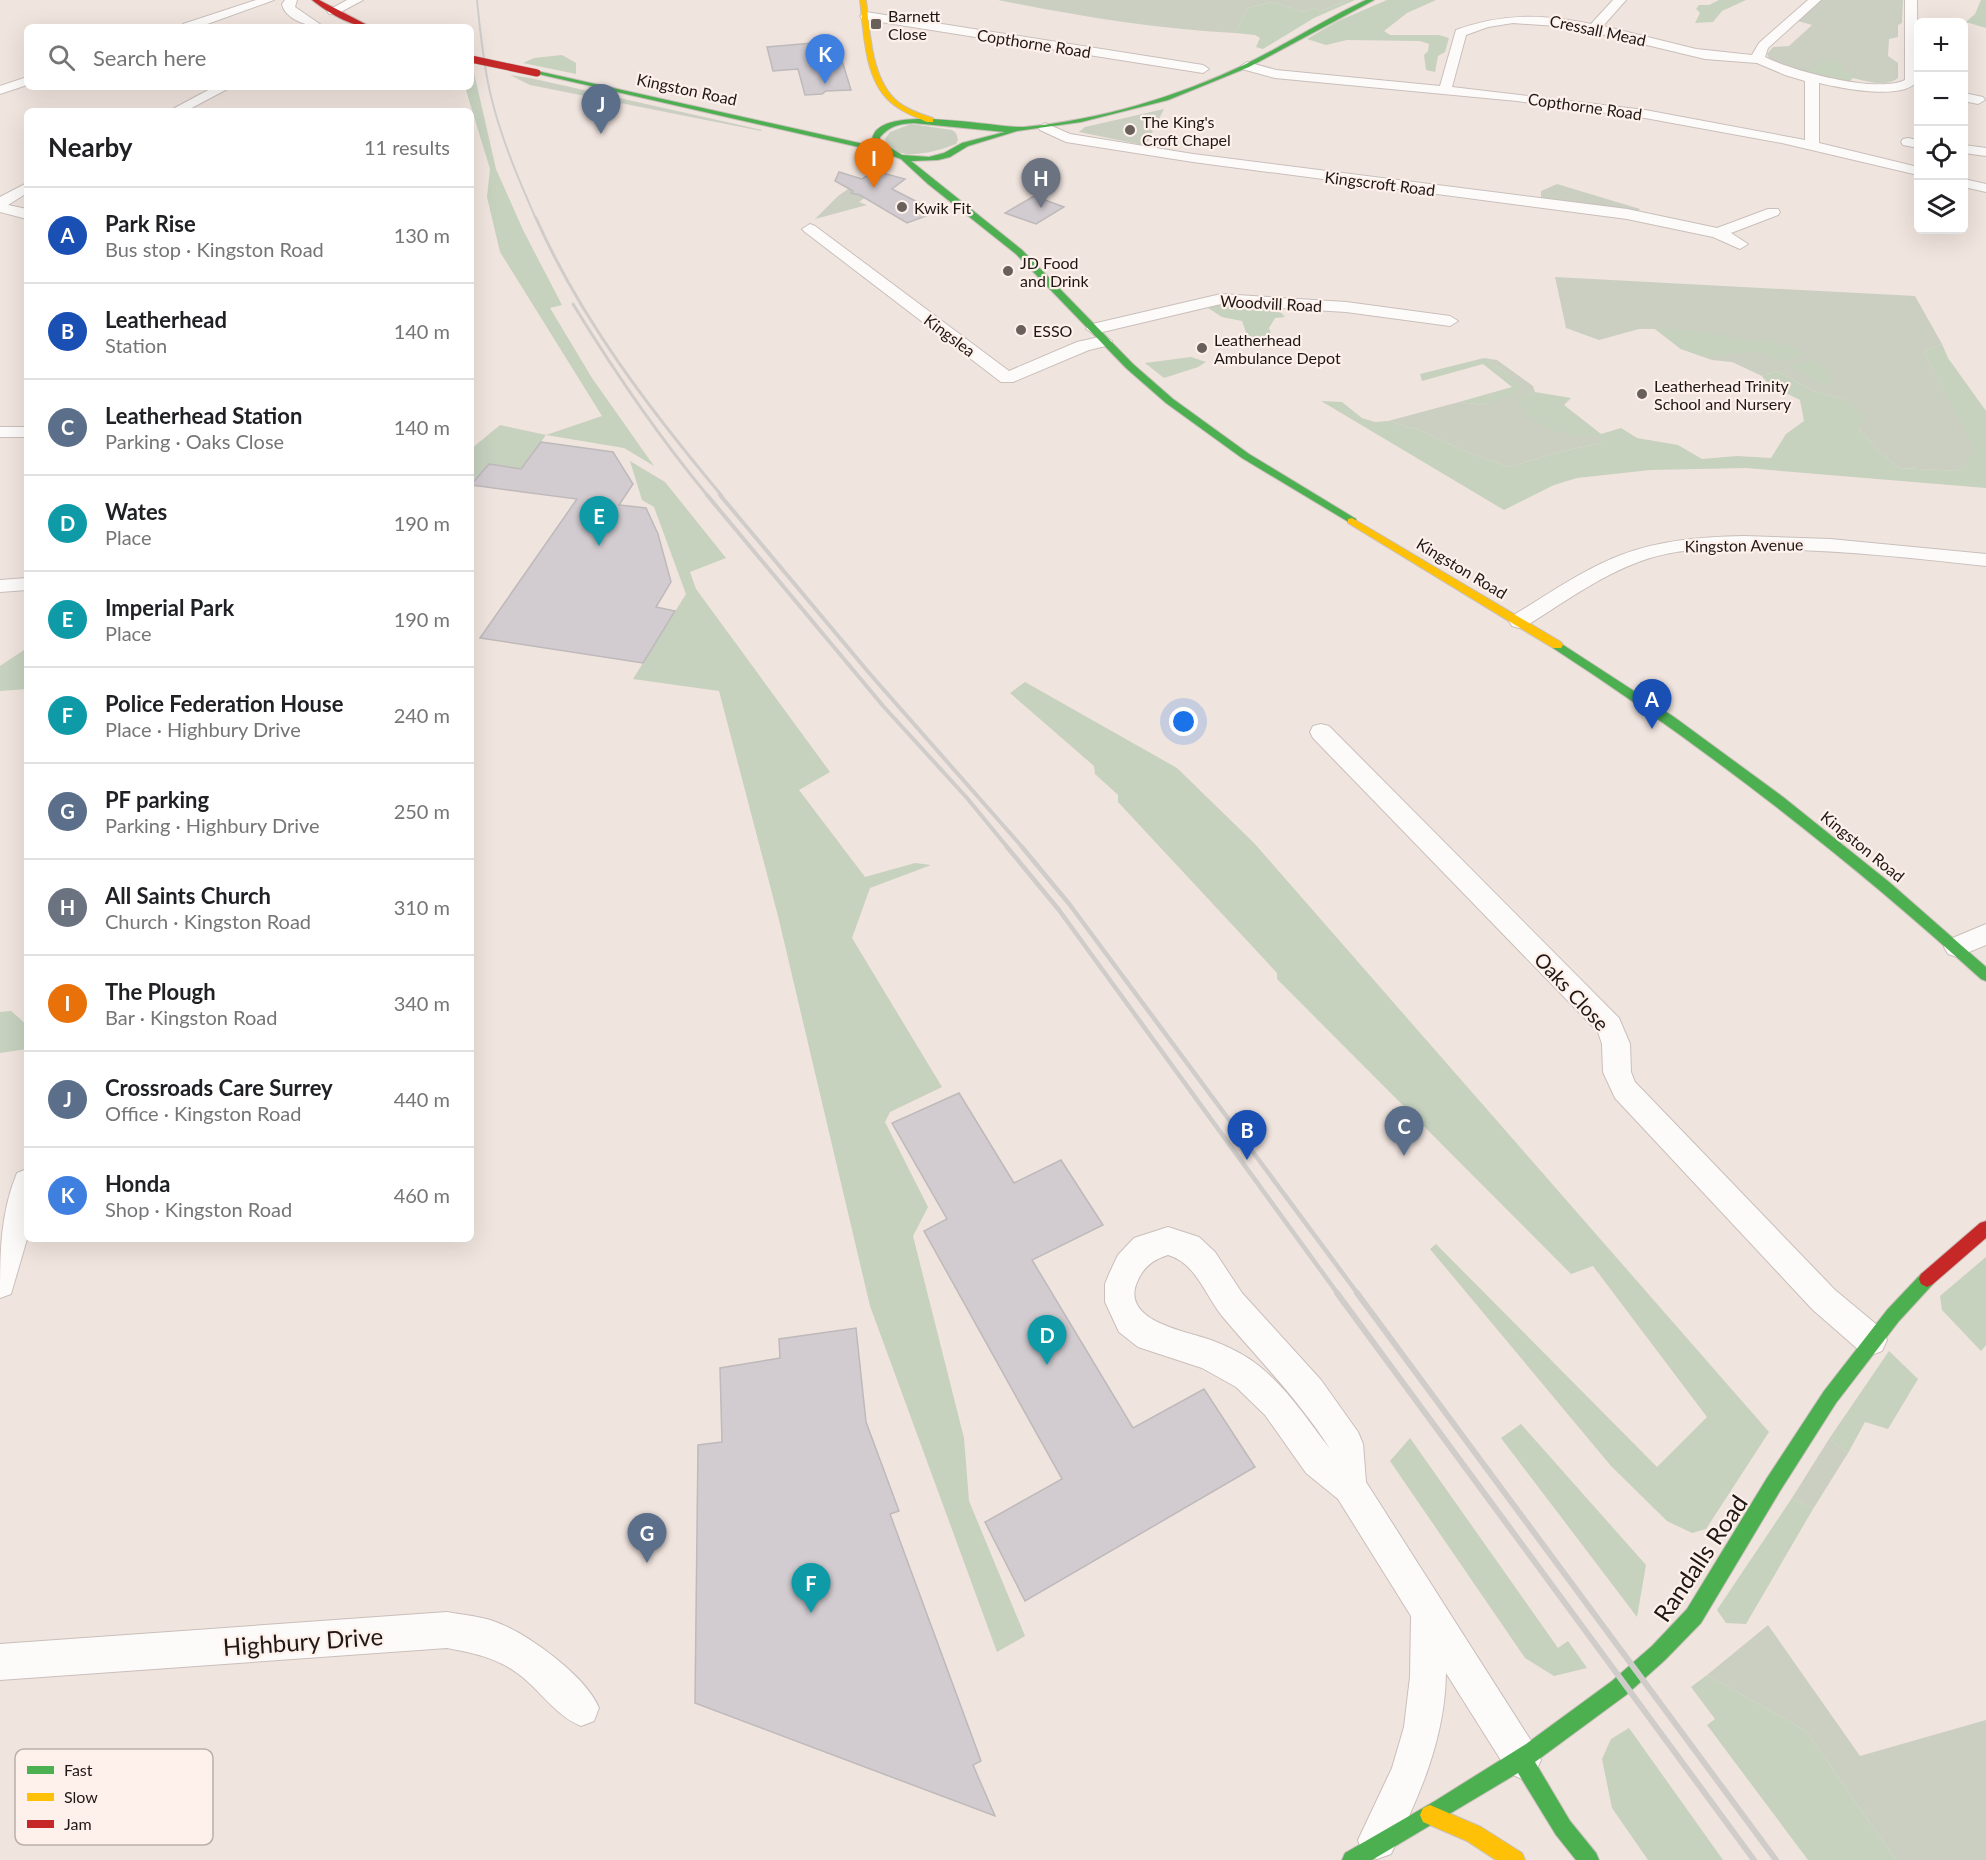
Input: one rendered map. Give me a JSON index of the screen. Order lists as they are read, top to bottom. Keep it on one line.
{"streets":{"main road":["Kingston Road","Randalls Road"],"street":["Cressall Mead","Copthorne Road","Kingscroft Road","Woodvill Road","Kingslea","Kingston Avenue","Oaks Close","Highbury Drive"]},"crossings":[["Cressall Mead","Copthorne Road"],["Kingston Road","Woodvill Road"],["Kingston Road","Kingslea"],["Kingston Road","Kingston Avenue"],["Woodvill Road","Kingslea"],["Oaks Close","Randalls Road"]],"places":{"transit":["Barnett Close"],"other":["The King's Croft Chapel","Kwik Fit","JD Food and Drink","ESSO","Leatherhead Ambulance Depot","Leatherhead Trinity School and Nursery"]},"legend":["Fast","Slow","Jam"],"page":{"map_buttons":["+","−"],"search":"Search here","pins":["K","J","I","H","E","A","C","B","D","G","F"],"heading":["Nearby","11 results"],"list":[{"mark":"A","name":"Park Rise","note":"Bus stop · Kingston Road","value":"130 m"},{"mark":"B","name":"Leatherhead","note":"Station","value":"140 m"},{"mark":"C","name":"Leatherhead Station","note":"Parking · Oaks Close","value":"140 m"},{"mark":"D","name":"Wates","note":"Place","value":"190 m"},{"mark":"E","name":"Imperial Park","note":"Place","value":"190 m"},{"mark":"F","name":"Police Federation House","note":"Place · Highbury Drive","value":"240 m"},{"mark":"G","name":"PF parking","note":"Parking · Highbury Drive","value":"250 m"},{"mark":"H","name":"All Saints Church","note":"Church · Kingston Road","value":"310 m"},{"mark":"I","name":"The Plough","note":"Bar · Kingston Road","value":"340 m"},{"mark":"J","name":"Crossroads Care Surrey","note":"Office · Kingston Road","value":"440 m"},{"mark":"K","name":"Honda","note":"Shop · Kingston Road","value":"460 m"}]}}
